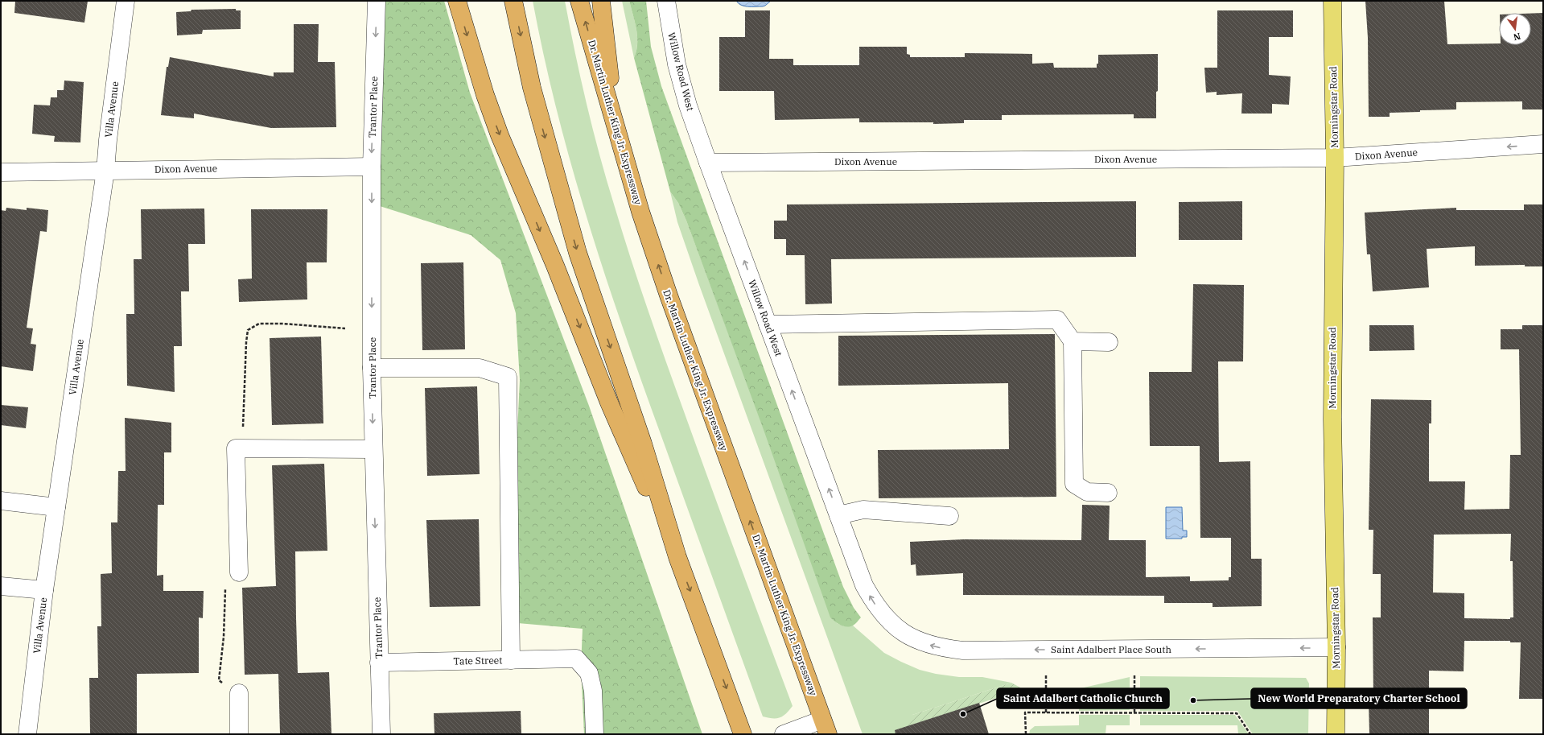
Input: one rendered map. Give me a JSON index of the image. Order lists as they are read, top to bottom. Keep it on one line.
{"streets":{"highway":["Dr. Martin Luther King Jr. Expressway"],"main road":["Morningstar Road"],"street":["Willow Road West","Trantor Place","Villa Avenue","Dixon Avenue","Saint Adalbert Place South","Tate Street"]},"crossings":[["Willow Road West","Dixon Avenue"],["Willow Road West","Saint Adalbert Place South"],["Trantor Place","Dixon Avenue"],["Trantor Place","Tate Street"],["Morningstar Road","Dixon Avenue"],["Morningstar Road","Saint Adalbert Place South"],["Villa Avenue","Dixon Avenue"]],"one_way":["Willow Road West","Trantor Place","Saint Adalbert Place South"],"places":["New World Preparatory Charter School","Saint Adalbert Catholic Church"],"north":"bottom"}
